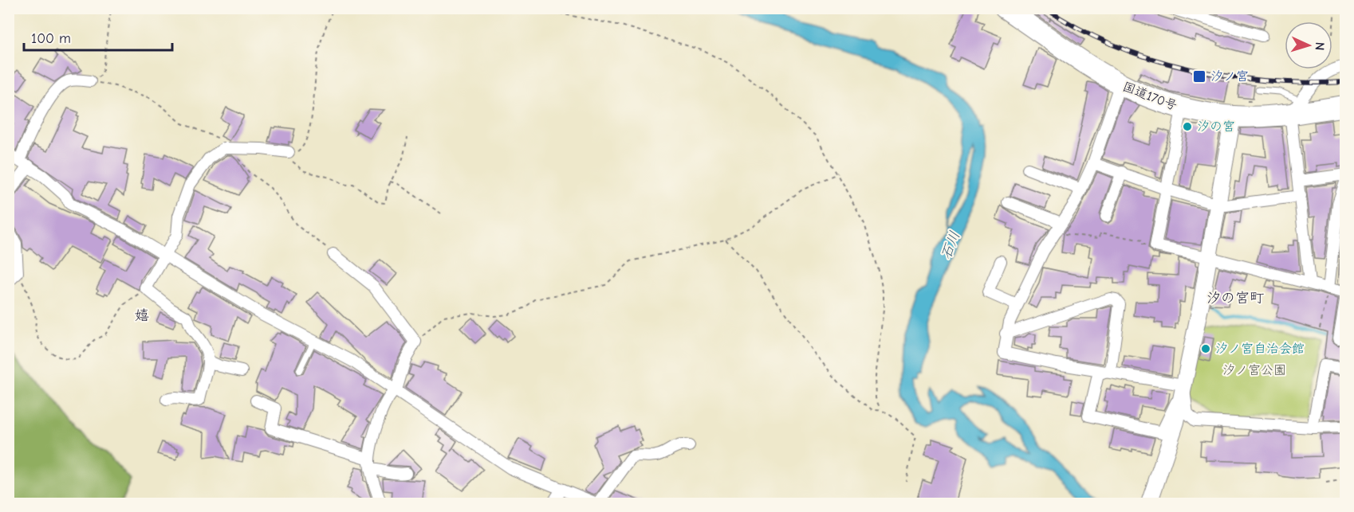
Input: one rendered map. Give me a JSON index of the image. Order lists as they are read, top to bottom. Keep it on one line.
{"streets":{"highway":["国道170号"]},"districts":["汐の宮町","嬉"],"water":["石川"],"parks":["汐ノ宮公園"],"places":{"transit":["汐ノ宮"],"other":["汐の宮","汐ノ宮自治会館"]},"scale_bar":"100 m","north":"right"}
